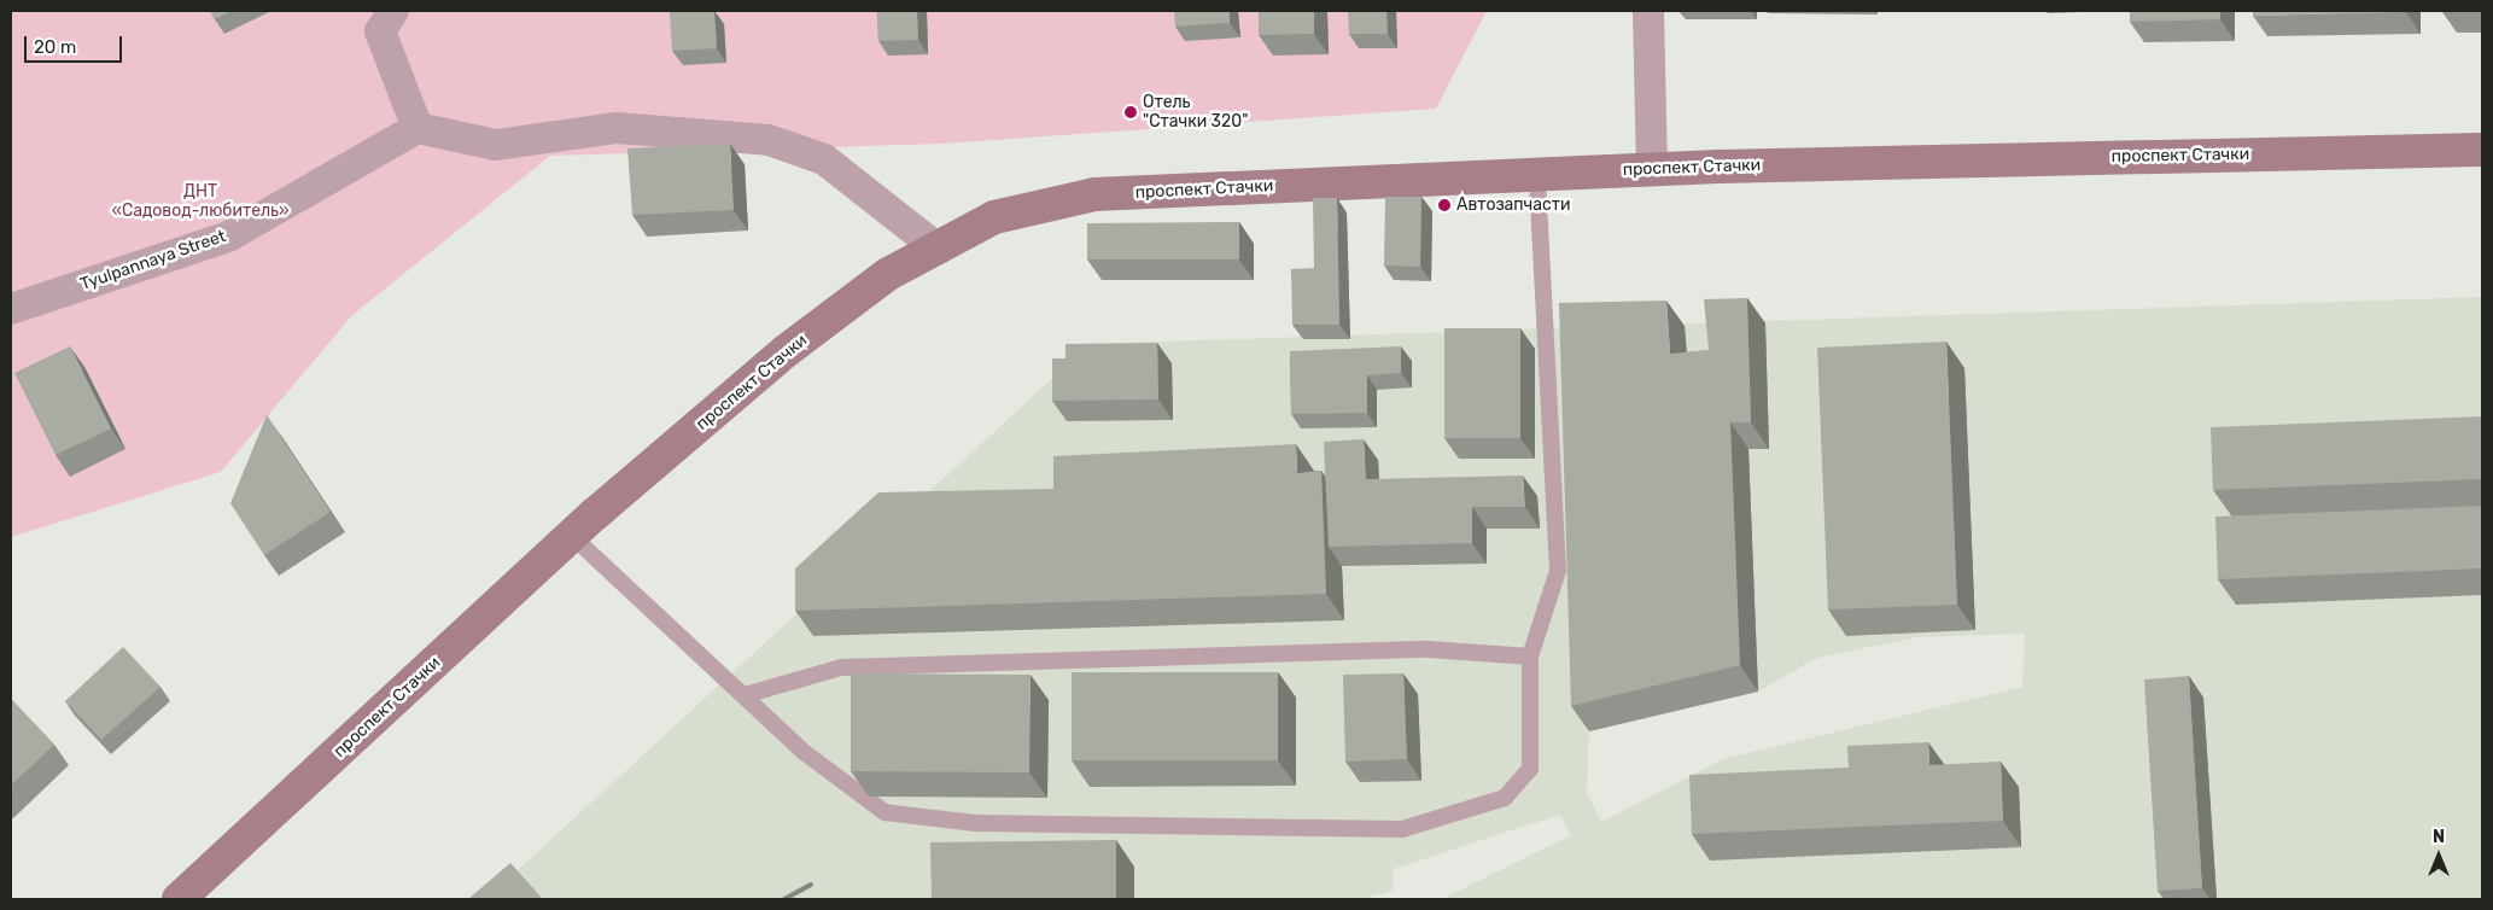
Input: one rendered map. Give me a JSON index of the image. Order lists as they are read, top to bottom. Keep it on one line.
{"streets":{"street":["проспект Стачки","Tyulpannaya Street"]},"parks":["ДНТ «Садовод-любитель»"],"places":["Отель \"Стачки 320\"","Автозапчасти"],"scale_bar":"20 m","north":"top"}
